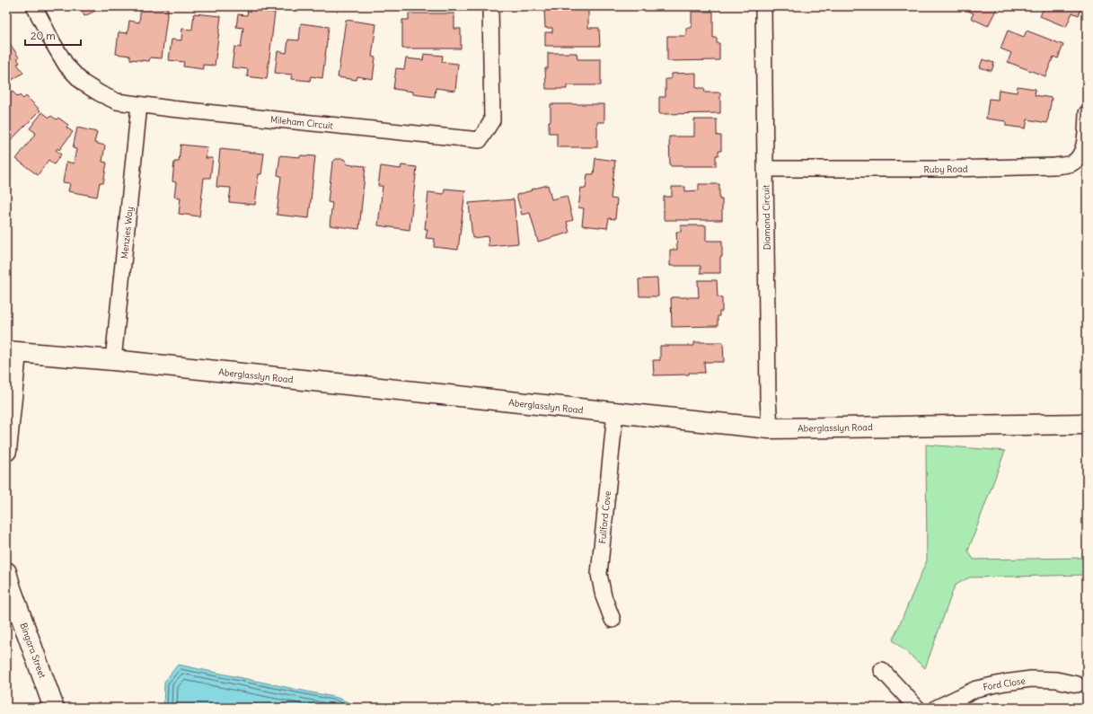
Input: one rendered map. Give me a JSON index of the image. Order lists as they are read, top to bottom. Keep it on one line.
{"streets":{"main road":["Aberglasslyn Road","Bingara Street"],"street":["Mileham Circuit","Ruby Road","Diamond Circuit","Menzies Way","Fullford Cove","Ford Close"]},"crossings":[["Mileham Circuit","Menzies Way"],["Ruby Road","Diamond Circuit"],["Diamond Circuit","Aberglasslyn Road"],["Menzies Way","Aberglasslyn Road"],["Aberglasslyn Road","Fullford Cove"]],"scale_bar":"20 m"}
